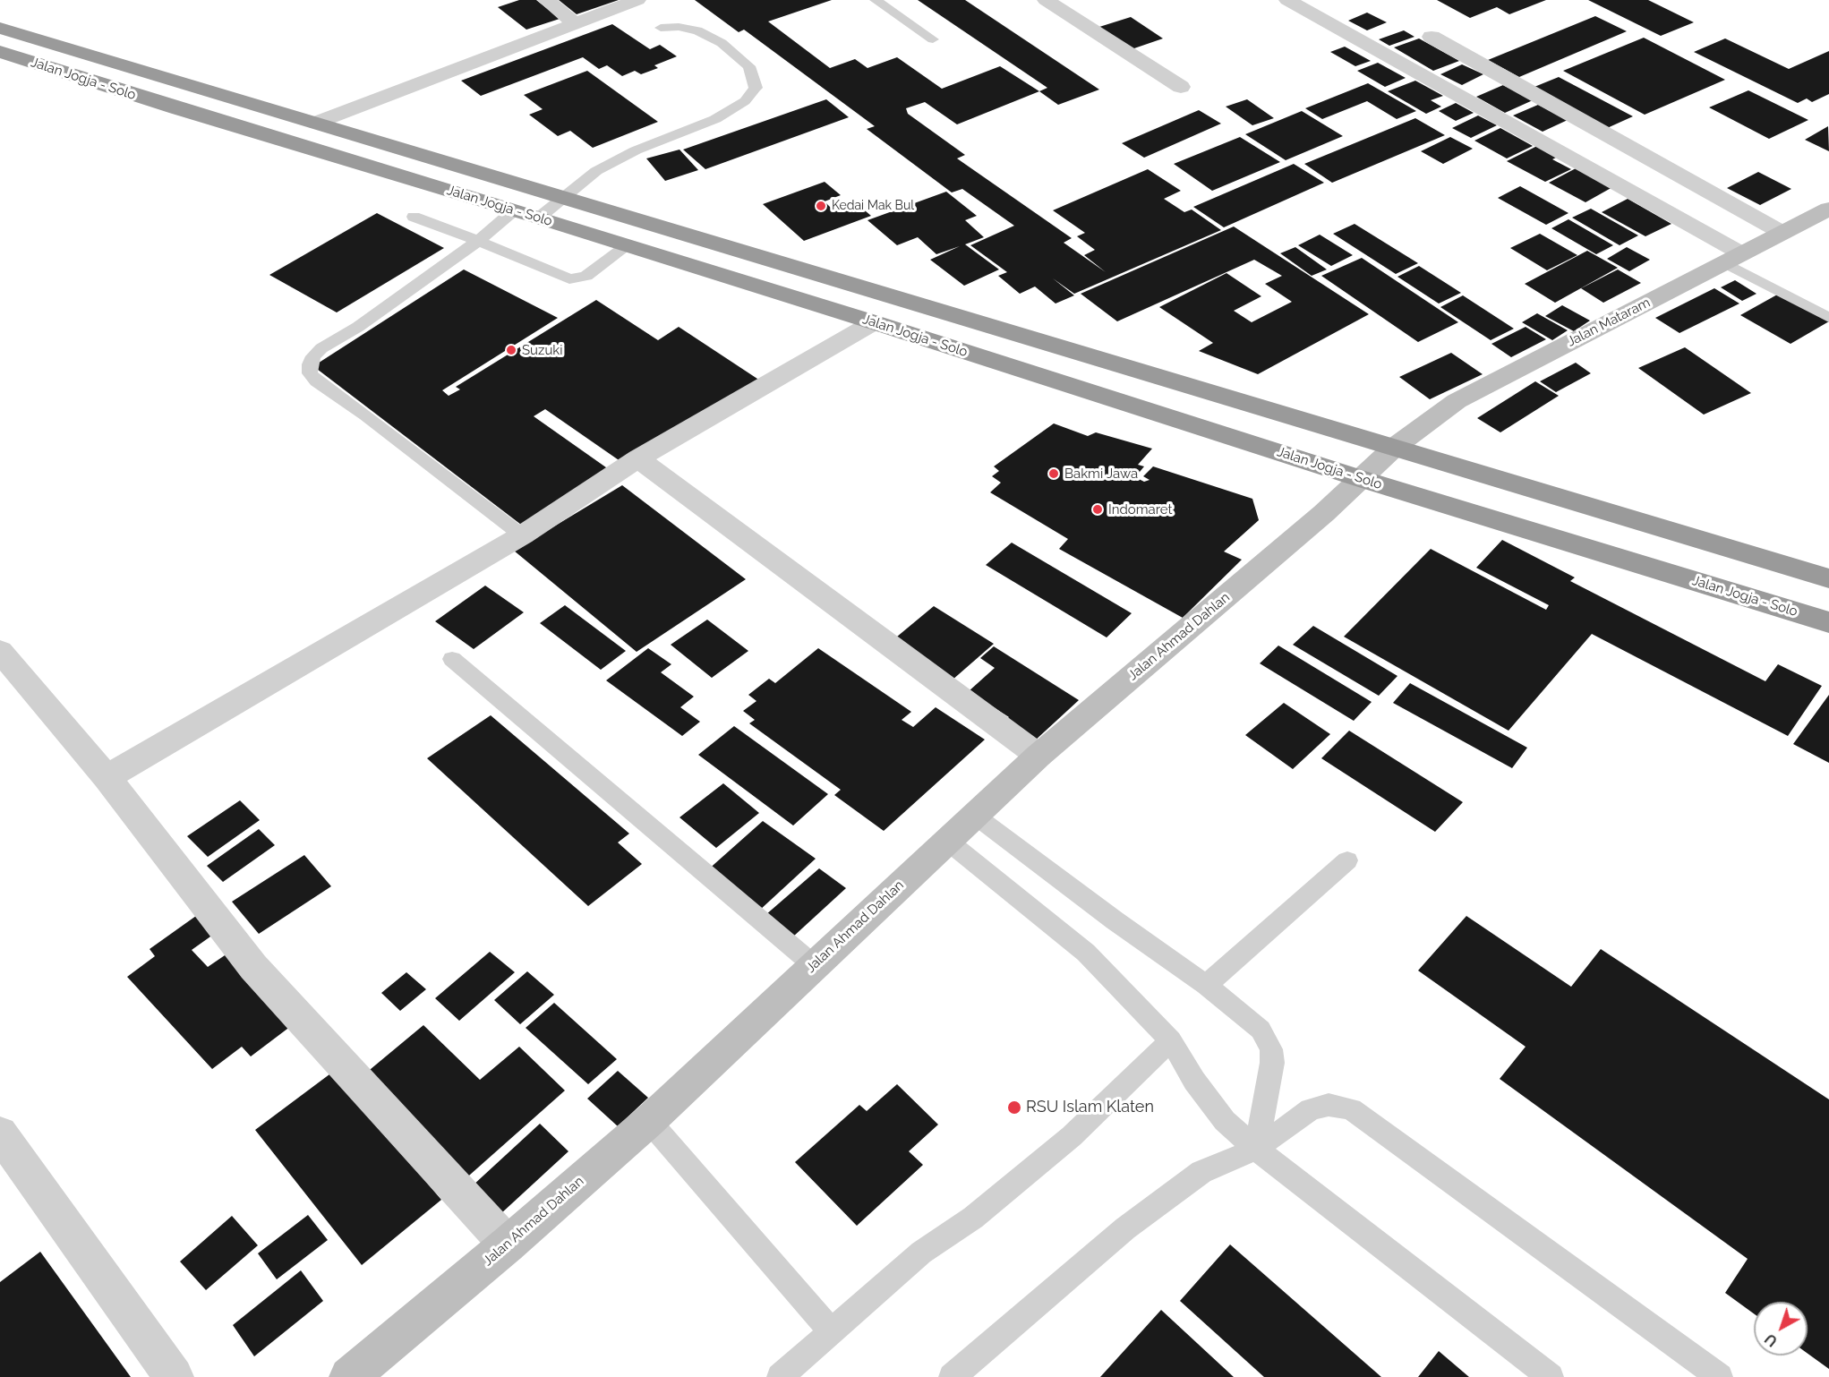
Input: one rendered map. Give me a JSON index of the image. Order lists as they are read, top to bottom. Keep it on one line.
{"streets":{"highway":["Jalan Jogja - Solo"],"street":["Jalan Mataram","Jalan Ahmad Dahlan"]},"crossings":[["Jalan Jogja - Solo","Jalan Mataram"],["Jalan Jogja - Solo","Jalan Ahmad Dahlan"],["Jalan Mataram","Jalan Ahmad Dahlan"]],"places":["Kedai Mak Bul","Suzuki","Bakmi Jawa","Indomaret","RSU Islam Klaten"],"north":"bottom left"}
